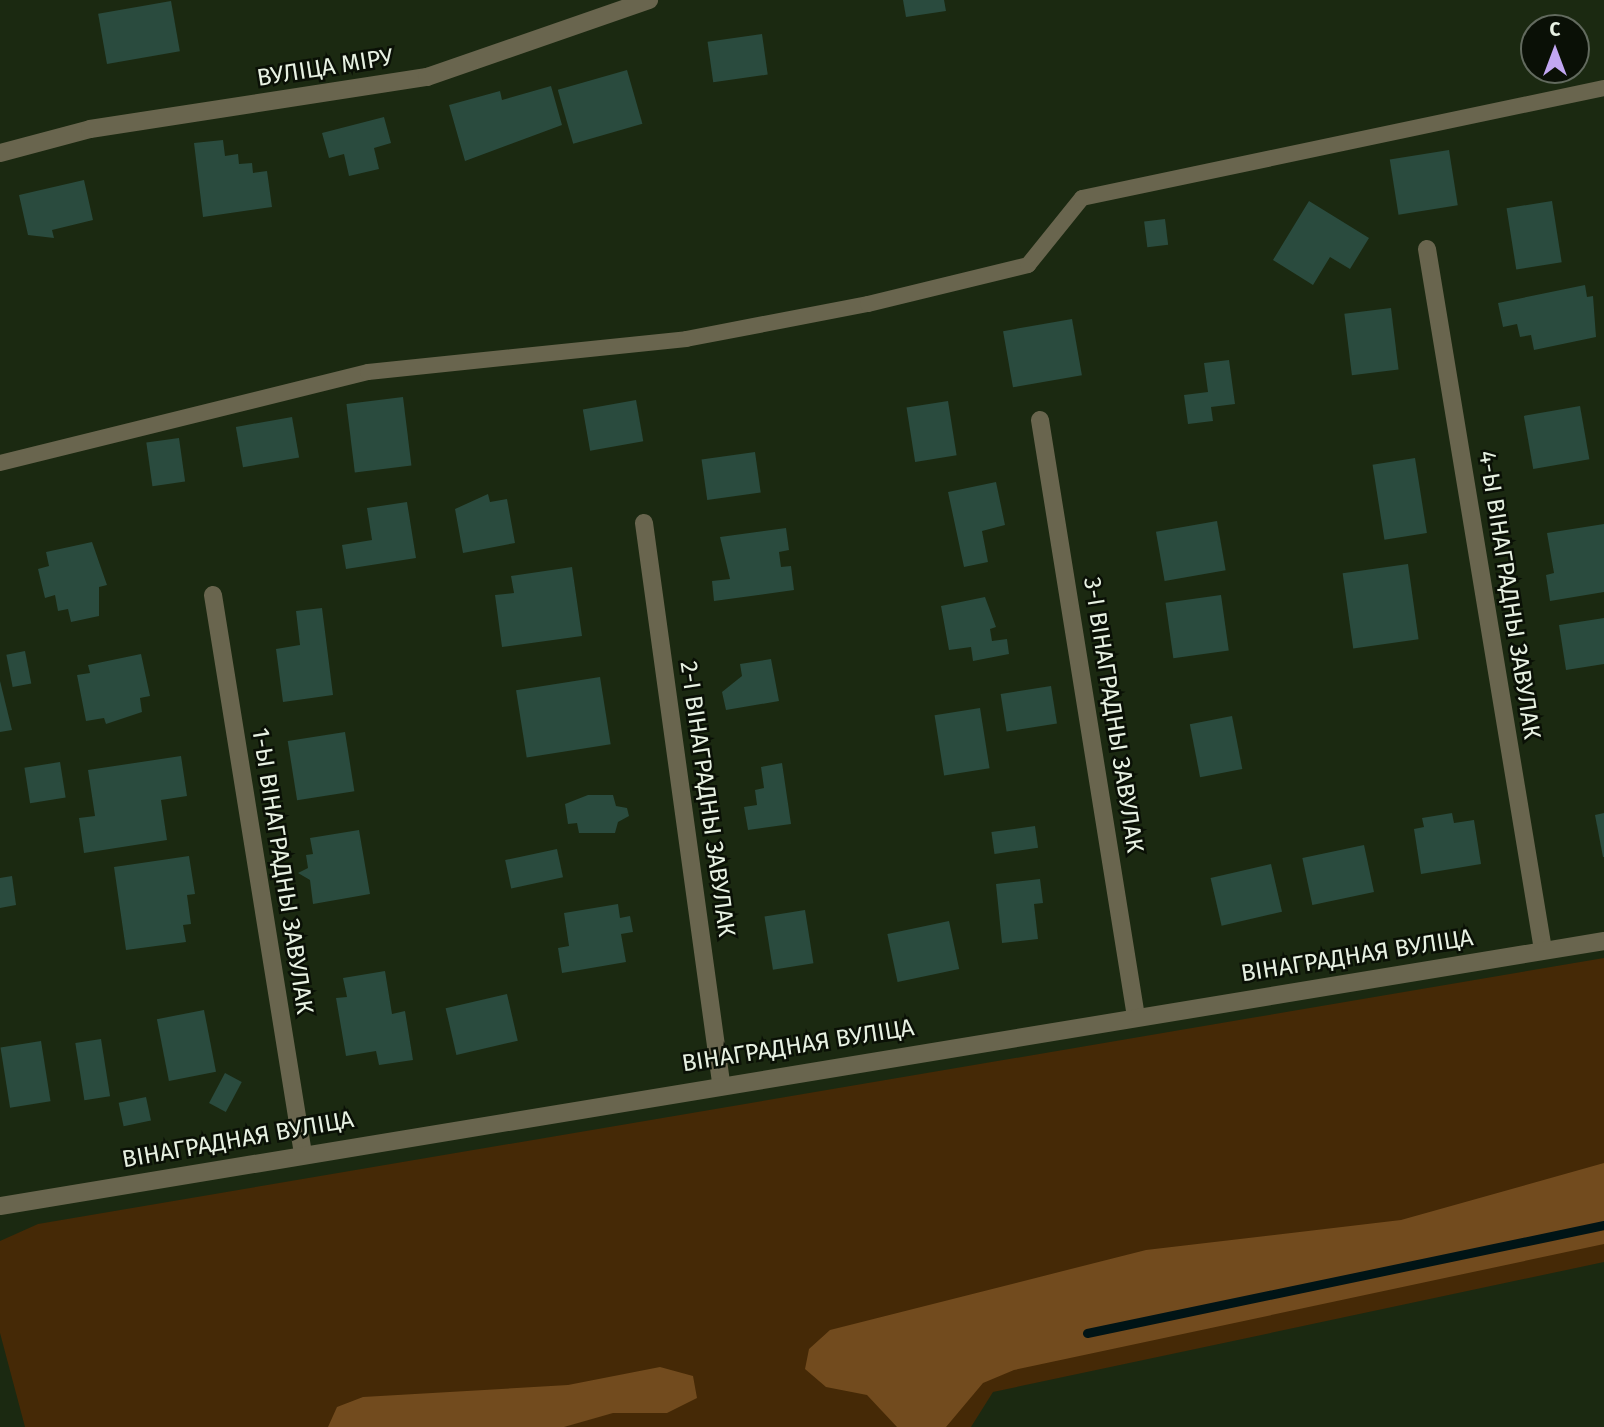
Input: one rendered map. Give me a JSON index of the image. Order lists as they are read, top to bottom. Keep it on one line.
{"streets":{"street":["ВУЛІЦА МІРУ","4-Ы ВІНАГРАДНЫ ЗАВУЛАК","3-І ВІНАГРАДНЫ ЗАВУЛАК","2-І ВІНАГРАДНЫ ЗАВУЛАК","1-Ы ВІНАГРАДНЫ ЗАВУЛАК","ВІНАГРАДНАЯ ВУЛІЦА"]},"crossings":[["4-Ы ВІНАГРАДНЫ ЗАВУЛАК","ВІНАГРАДНАЯ ВУЛІЦА"],["3-І ВІНАГРАДНЫ ЗАВУЛАК","ВІНАГРАДНАЯ ВУЛІЦА"],["2-І ВІНАГРАДНЫ ЗАВУЛАК","ВІНАГРАДНАЯ ВУЛІЦА"],["1-Ы ВІНАГРАДНЫ ЗАВУЛАК","ВІНАГРАДНАЯ ВУЛІЦА"]],"north":"top"}
